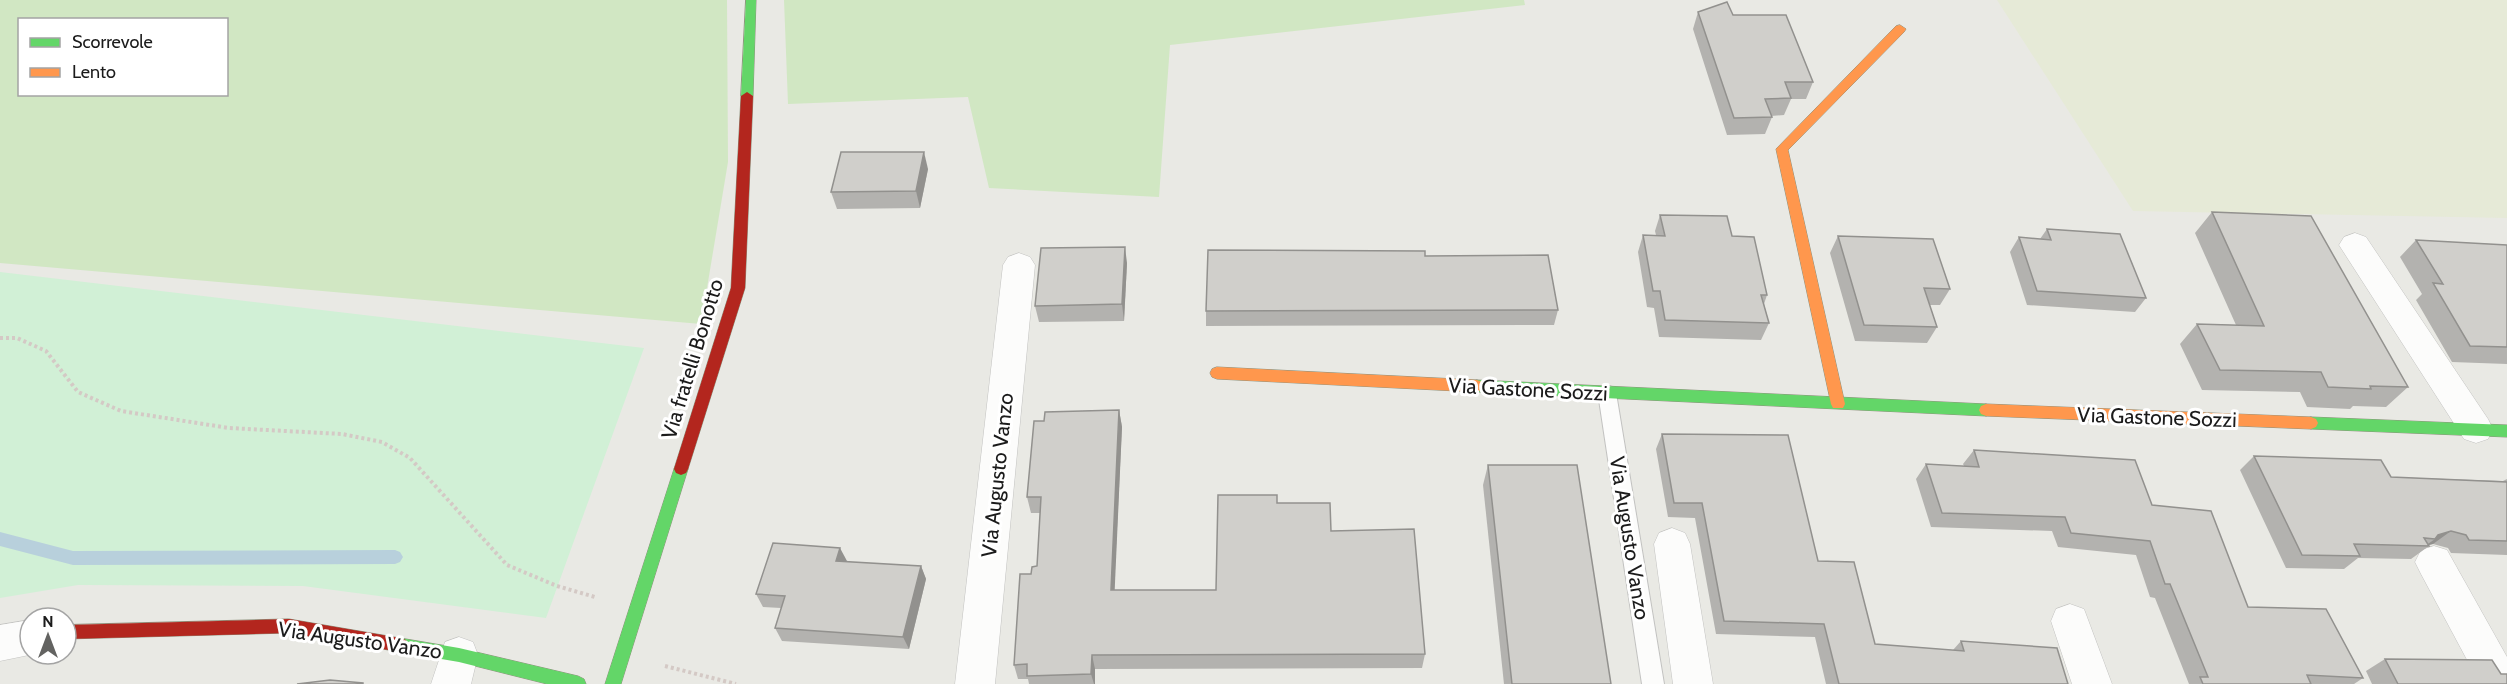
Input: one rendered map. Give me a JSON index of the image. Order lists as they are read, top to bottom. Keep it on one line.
{"streets":{"street":["Via fratelli Bonotto","Via Gastone Sozzi","Via Augusto Vanzo"]},"crossings":[["Via Gastone Sozzi","Via Augusto Vanzo"]],"legend":["Scorrevole","Lento"],"north":"top"}
